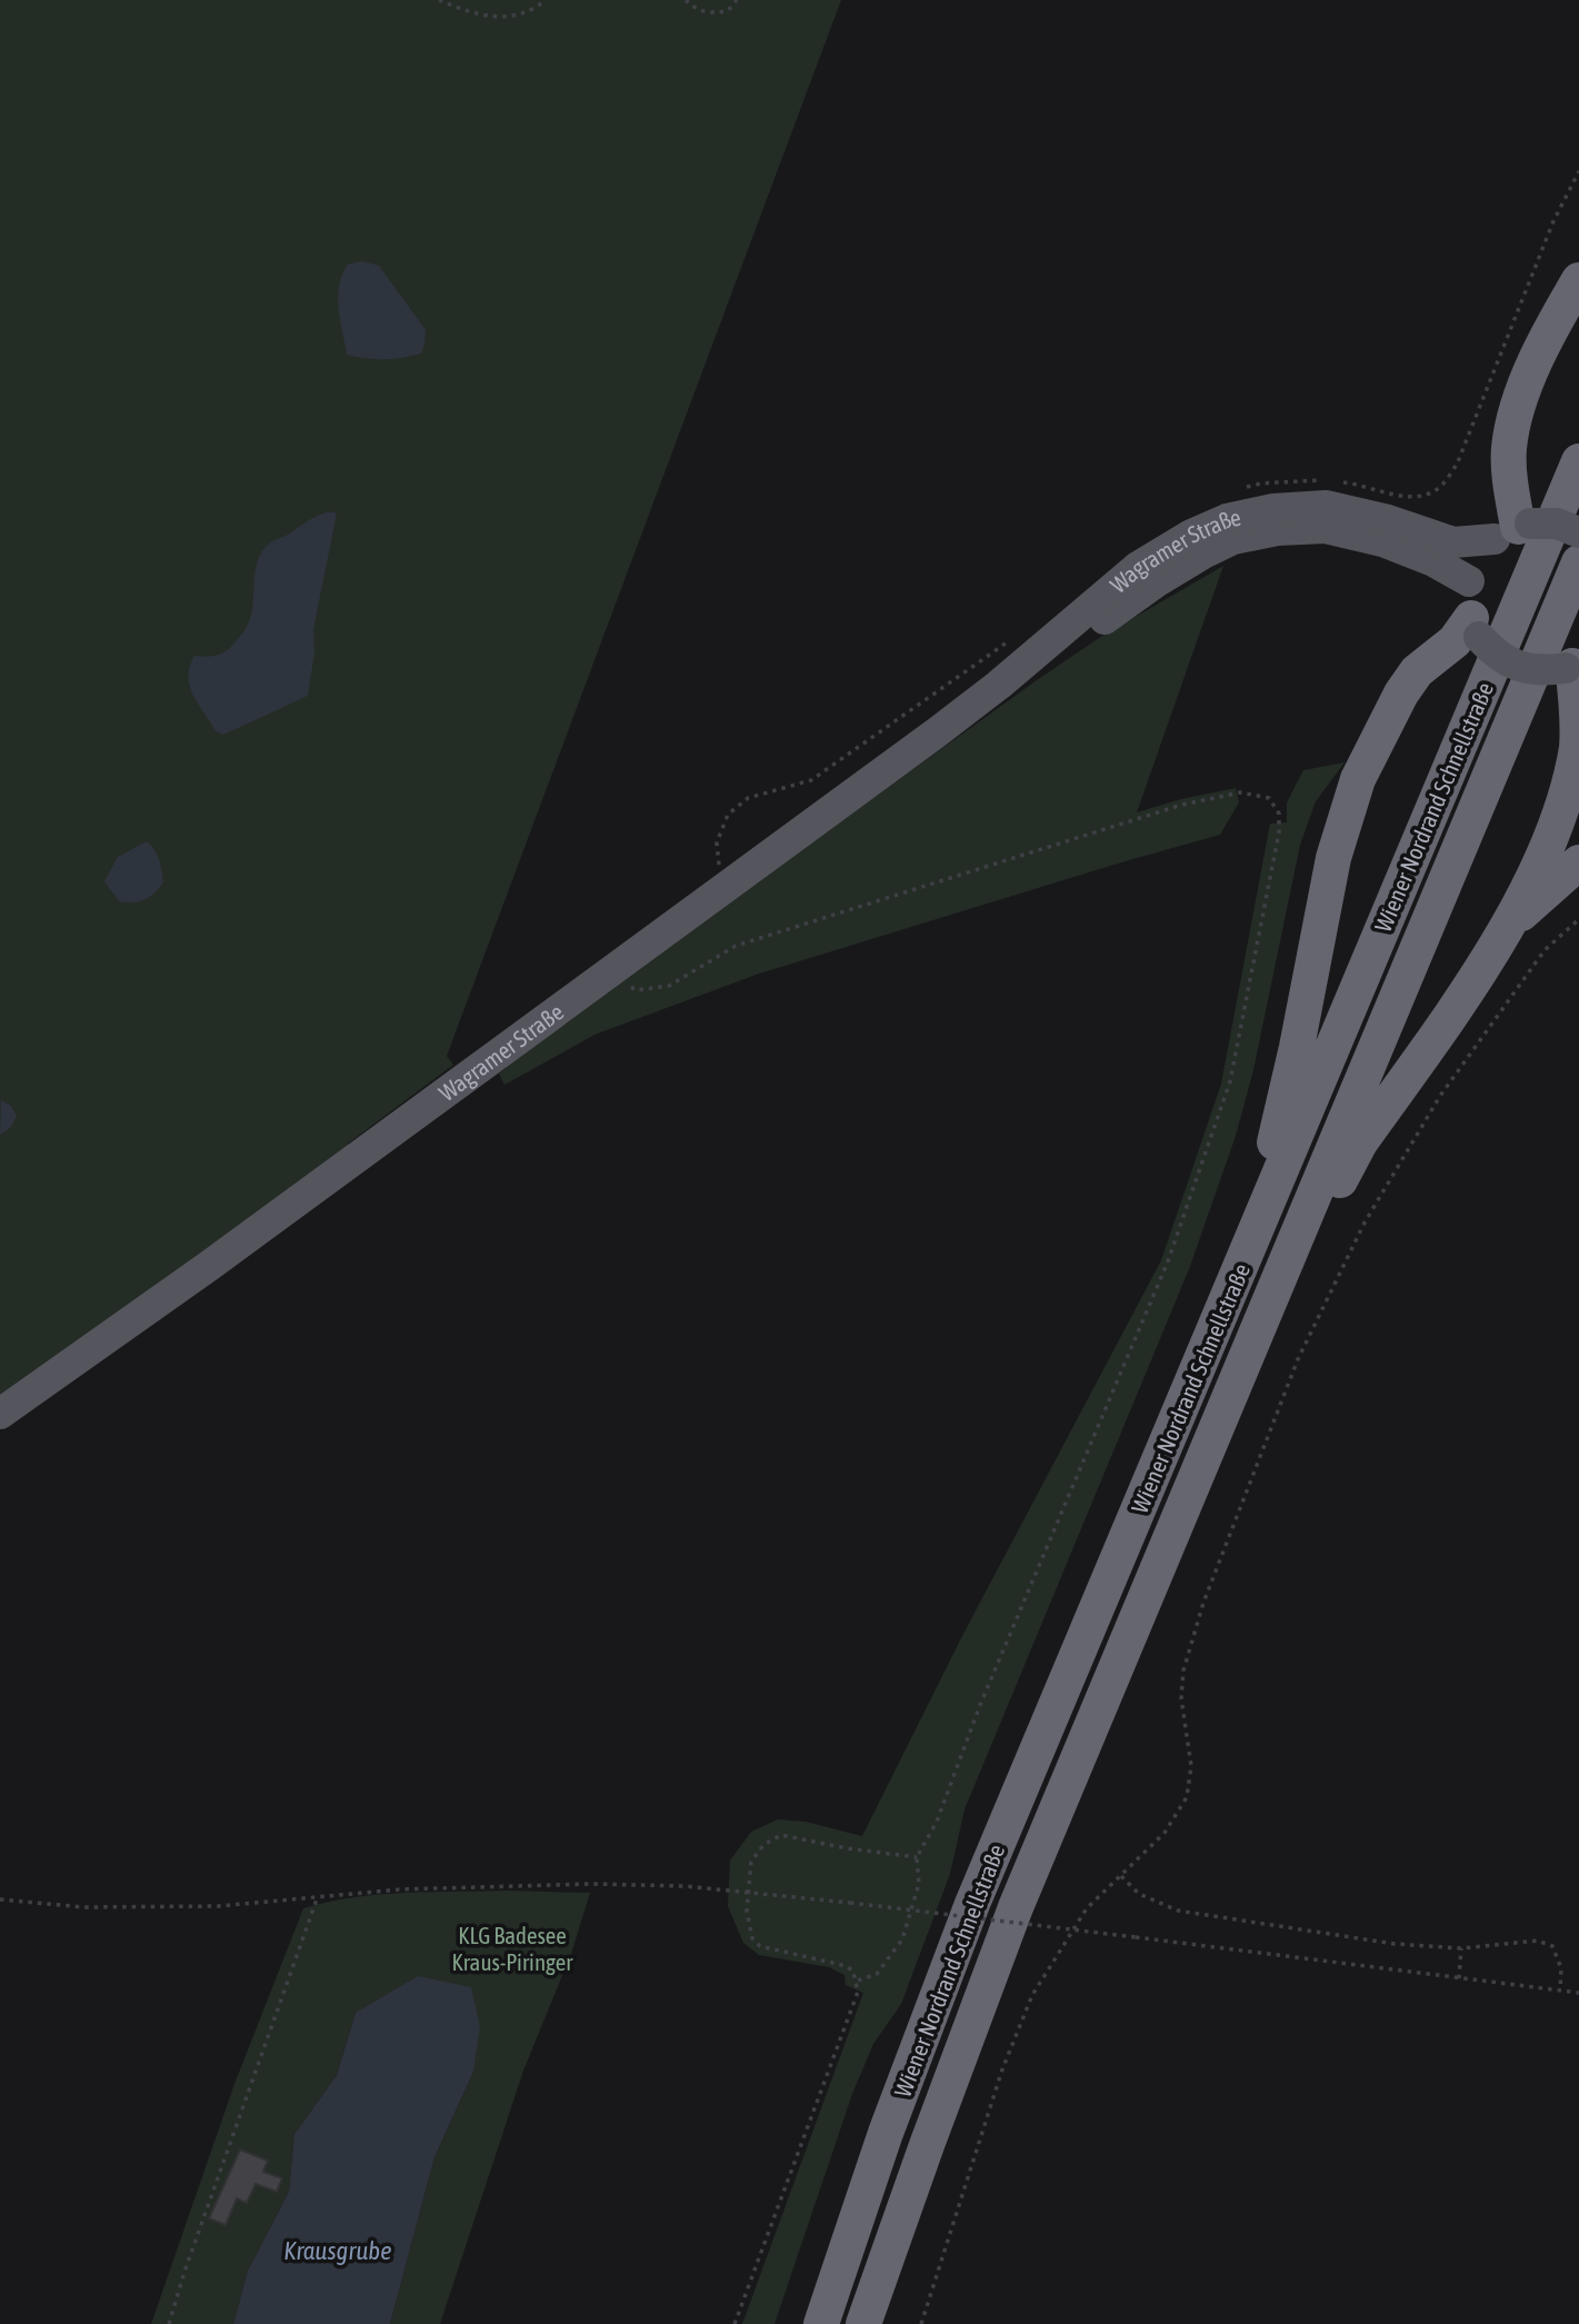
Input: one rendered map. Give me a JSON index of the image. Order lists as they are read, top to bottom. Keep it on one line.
{"streets":{"highway":["Wiener Nordrand Schnellstraße"],"main road":["Wagramer Straße"]},"water":["Krausgrube"],"parks":["KLG Badesee Kraus-Piringer"]}
